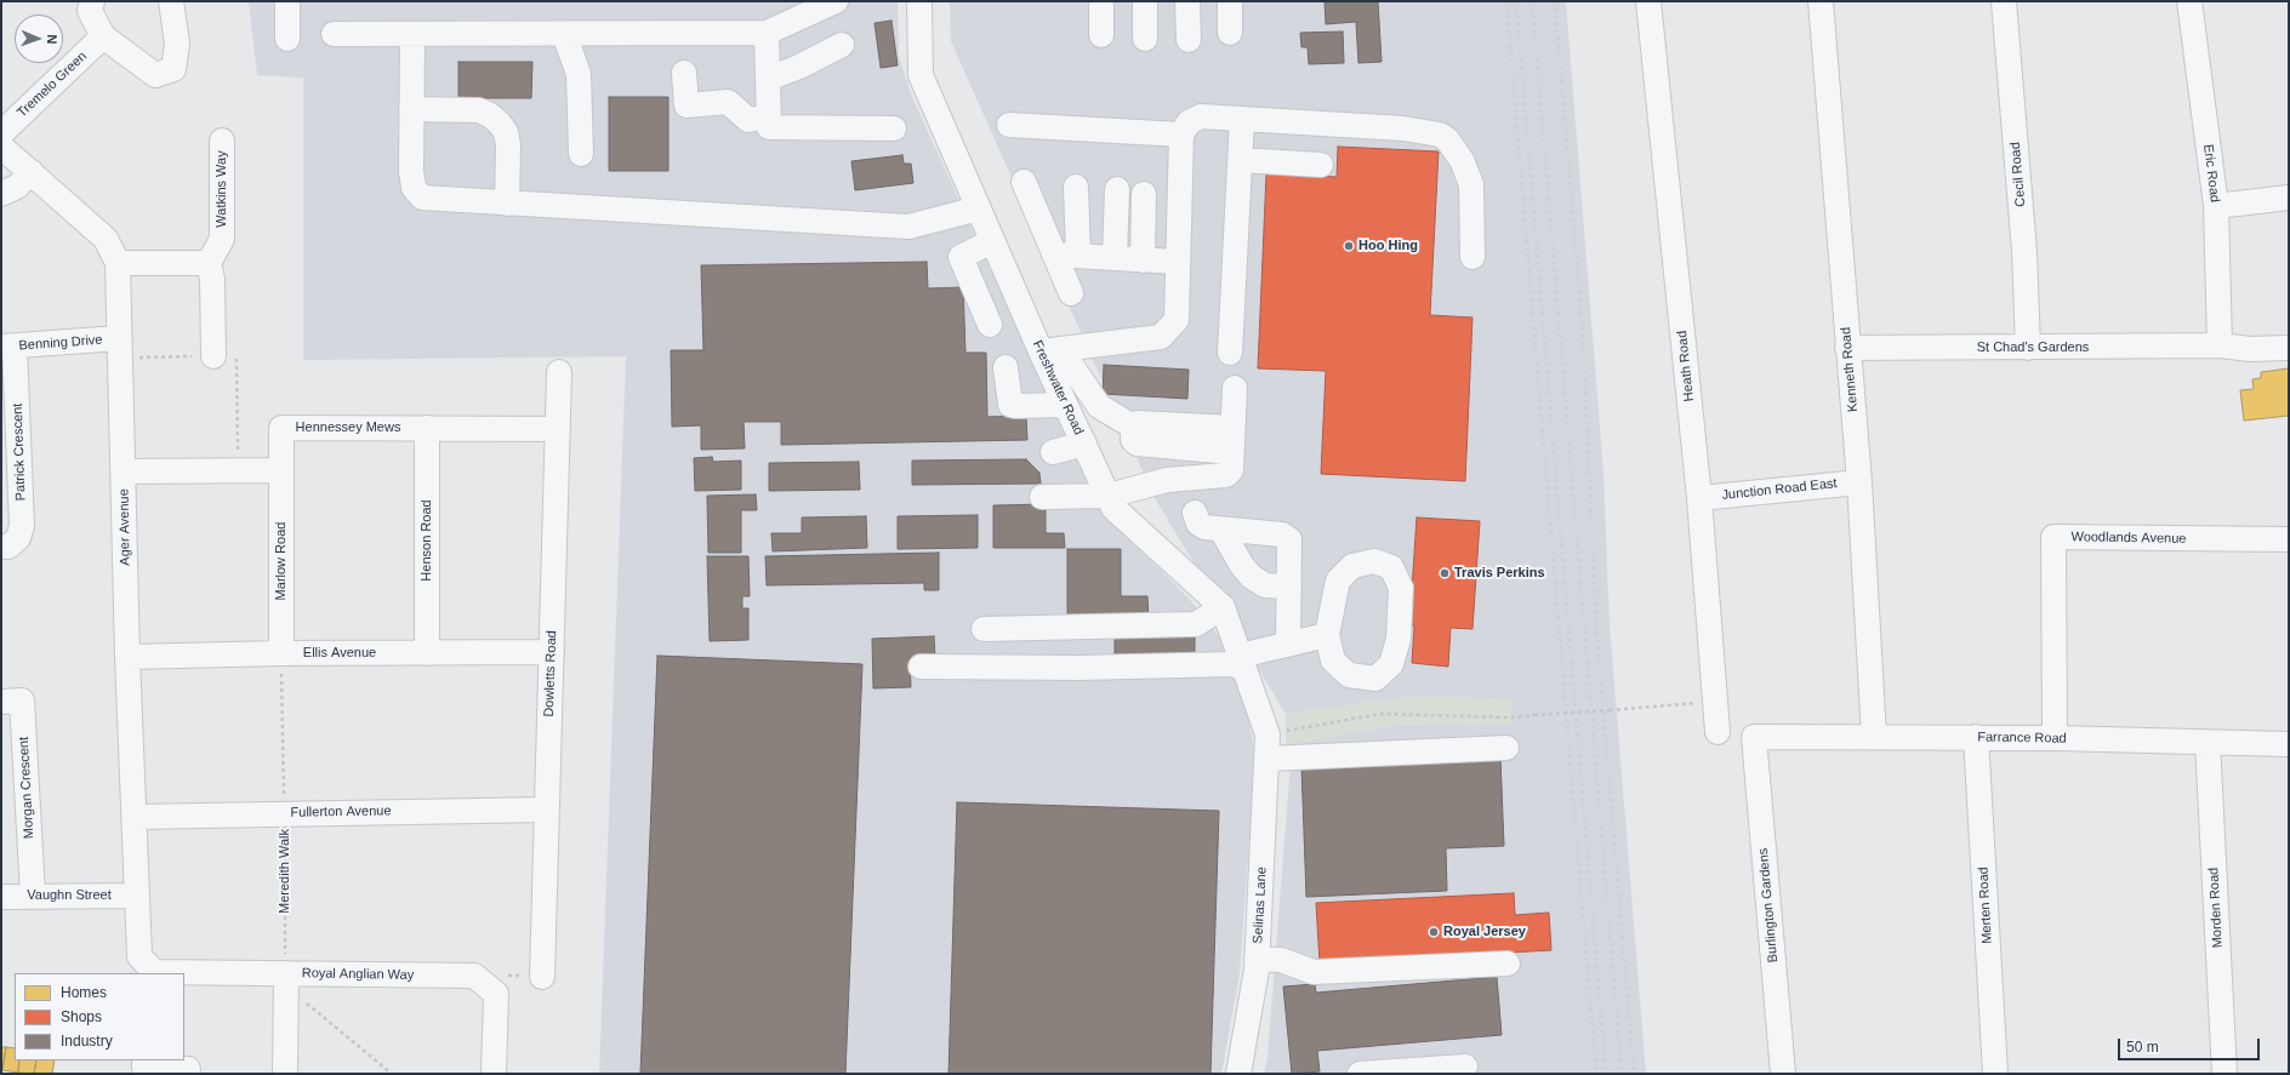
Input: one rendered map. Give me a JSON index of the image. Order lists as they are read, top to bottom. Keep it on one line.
{"streets":{"street":["Tremelo Green","Eric Road","Cecil Road","Watkins Way","Benning Drive","St Chad's Gardens","Heath Road","Kenneth Road","Freshwater Road","Hennessey Mews","Patrick Crescent","Junction Road East","Ager Avenue","Woodlands Avenue","Henson Road","Marlow Road","Ellis Avenue","Dowletts Road","Farrance Road","Morgan Crescent","Fullerton Avenue","Vaughn Street","Selinas Lane","Burlington Gardens","Merten Road","Morden Road","Royal Anglian Way"],"path":["Meredith Walk"]},"crossings":[["Eric Road","St Chad's Gardens"],["Cecil Road","St Chad's Gardens"],["Benning Drive","Patrick Crescent"],["Benning Drive","Ager Avenue"],["St Chad's Gardens","Kenneth Road"],["Heath Road","Junction Road East"],["Kenneth Road","Junction Road East"],["Kenneth Road","Farrance Road"],["Freshwater Road","Selinas Lane"],["Hennessey Mews","Henson Road"],["Hennessey Mews","Marlow Road"],["Hennessey Mews","Dowletts Road"],["Ager Avenue","Ellis Avenue"],["Ager Avenue","Fullerton Avenue"],["Ager Avenue","Vaughn Street"],["Ager Avenue","Royal Anglian Way"],["Woodlands Avenue","Farrance Road"],["Henson Road","Ellis Avenue"],["Marlow Road","Ellis Avenue"],["Marlow Road","Meredith Walk"],["Ellis Avenue","Dowletts Road"],["Ellis Avenue","Meredith Walk"],["Dowletts Road","Fullerton Avenue"],["Farrance Road","Burlington Gardens"],["Farrance Road","Merten Road"],["Farrance Road","Morden Road"],["Morgan Crescent","Vaughn Street"],["Fullerton Avenue","Meredith Walk"],["Meredith Walk","Royal Anglian Way"]],"places":["Hoo Hing","Travis Perkins","Royal Jersey"],"legend":["Homes","Shops","Industry"],"scale_bar":"50 m","north":"right"}
